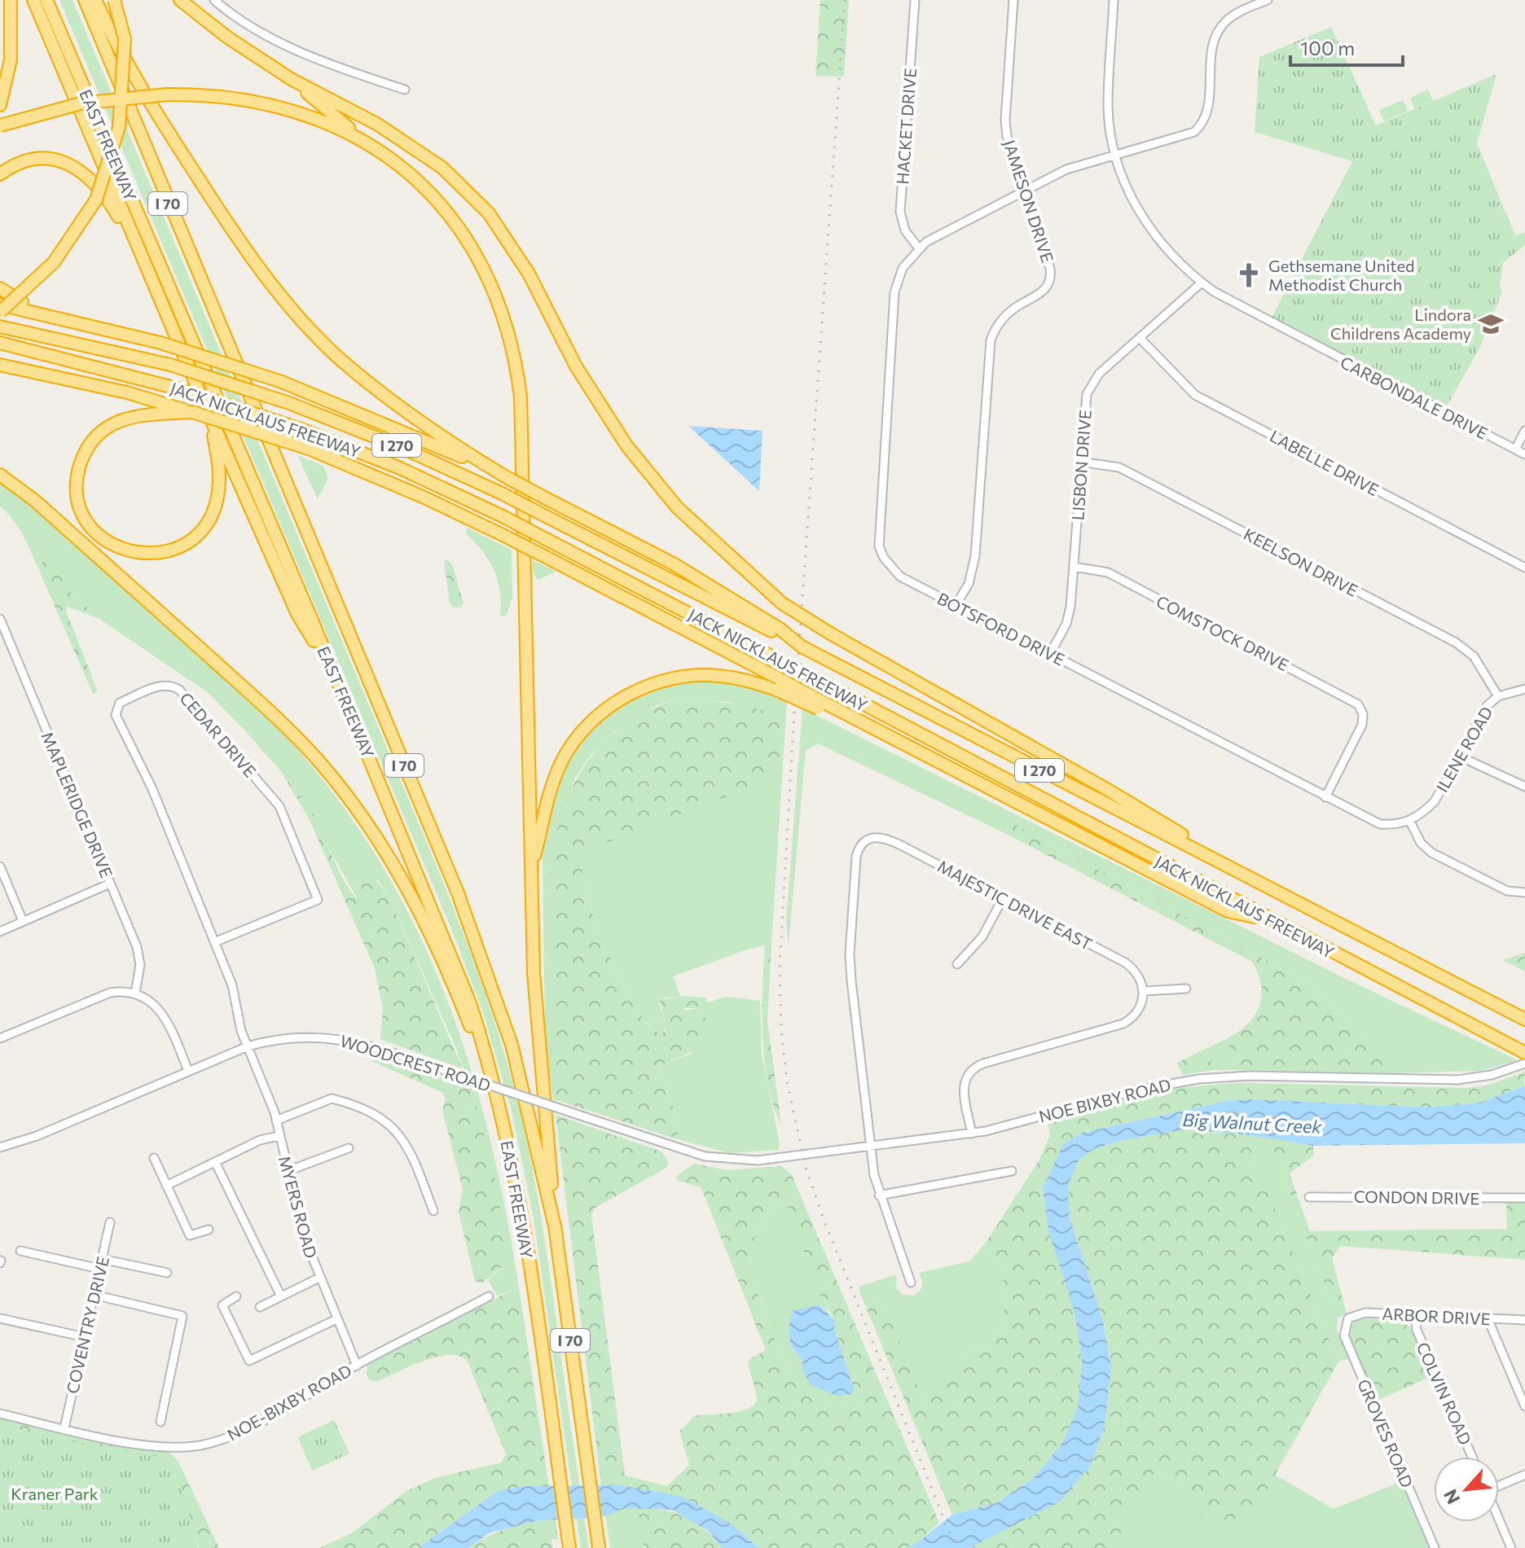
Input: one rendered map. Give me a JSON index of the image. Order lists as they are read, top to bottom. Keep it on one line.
{"streets":{"highway":["EAST FREEWAY","I 70","JACK NICKLAUS FREEWAY","I 270"],"street":["HACKET DRIVE","JAMESON DRIVE","CARBONDALE DRIVE","LABELLE DRIVE","LISBON DRIVE","KEELSON DRIVE","BOTSFORD DRIVE","COMSTOCK DRIVE","CEDAR DRIVE","ILENE ROAD","MAPLERIDGE DRIVE","MAJESTIC DRIVE EAST","WOODCREST ROAD","NOE BIXBY ROAD","CONDON DRIVE","MYERS ROAD","ARBOR DRIVE","COVENTRY DRIVE","COLVIN ROAD","NOE-BIXBY ROAD","GROVES ROAD"]},"crossings":[["HACKET DRIVE","BOTSFORD DRIVE"],["JAMESON DRIVE","BOTSFORD DRIVE"],["CARBONDALE DRIVE","LISBON DRIVE"],["LABELLE DRIVE","LISBON DRIVE"],["LISBON DRIVE","KEELSON DRIVE"],["LISBON DRIVE","BOTSFORD DRIVE"],["LISBON DRIVE","COMSTOCK DRIVE"],["KEELSON DRIVE","ILENE ROAD"],["BOTSFORD DRIVE","COMSTOCK DRIVE"],["BOTSFORD DRIVE","ILENE ROAD"],["CEDAR DRIVE","WOODCREST ROAD"],["CEDAR DRIVE","MYERS ROAD"],["MAJESTIC DRIVE EAST","NOE BIXBY ROAD"],["WOODCREST ROAD","NOE BIXBY ROAD"],["WOODCREST ROAD","MYERS ROAD"],["MYERS ROAD","NOE-BIXBY ROAD"],["ARBOR DRIVE","COLVIN ROAD"],["ARBOR DRIVE","GROVES ROAD"],["COVENTRY DRIVE","NOE-BIXBY ROAD"]],"water":["Big Walnut Creek"],"parks":["Kraner Park"],"places":{"church":["Gethsemane United Methodist Church"],"school or university":["Lindora Childrens Academy"]},"scale_bar":"100 m","north":"bottom left"}
